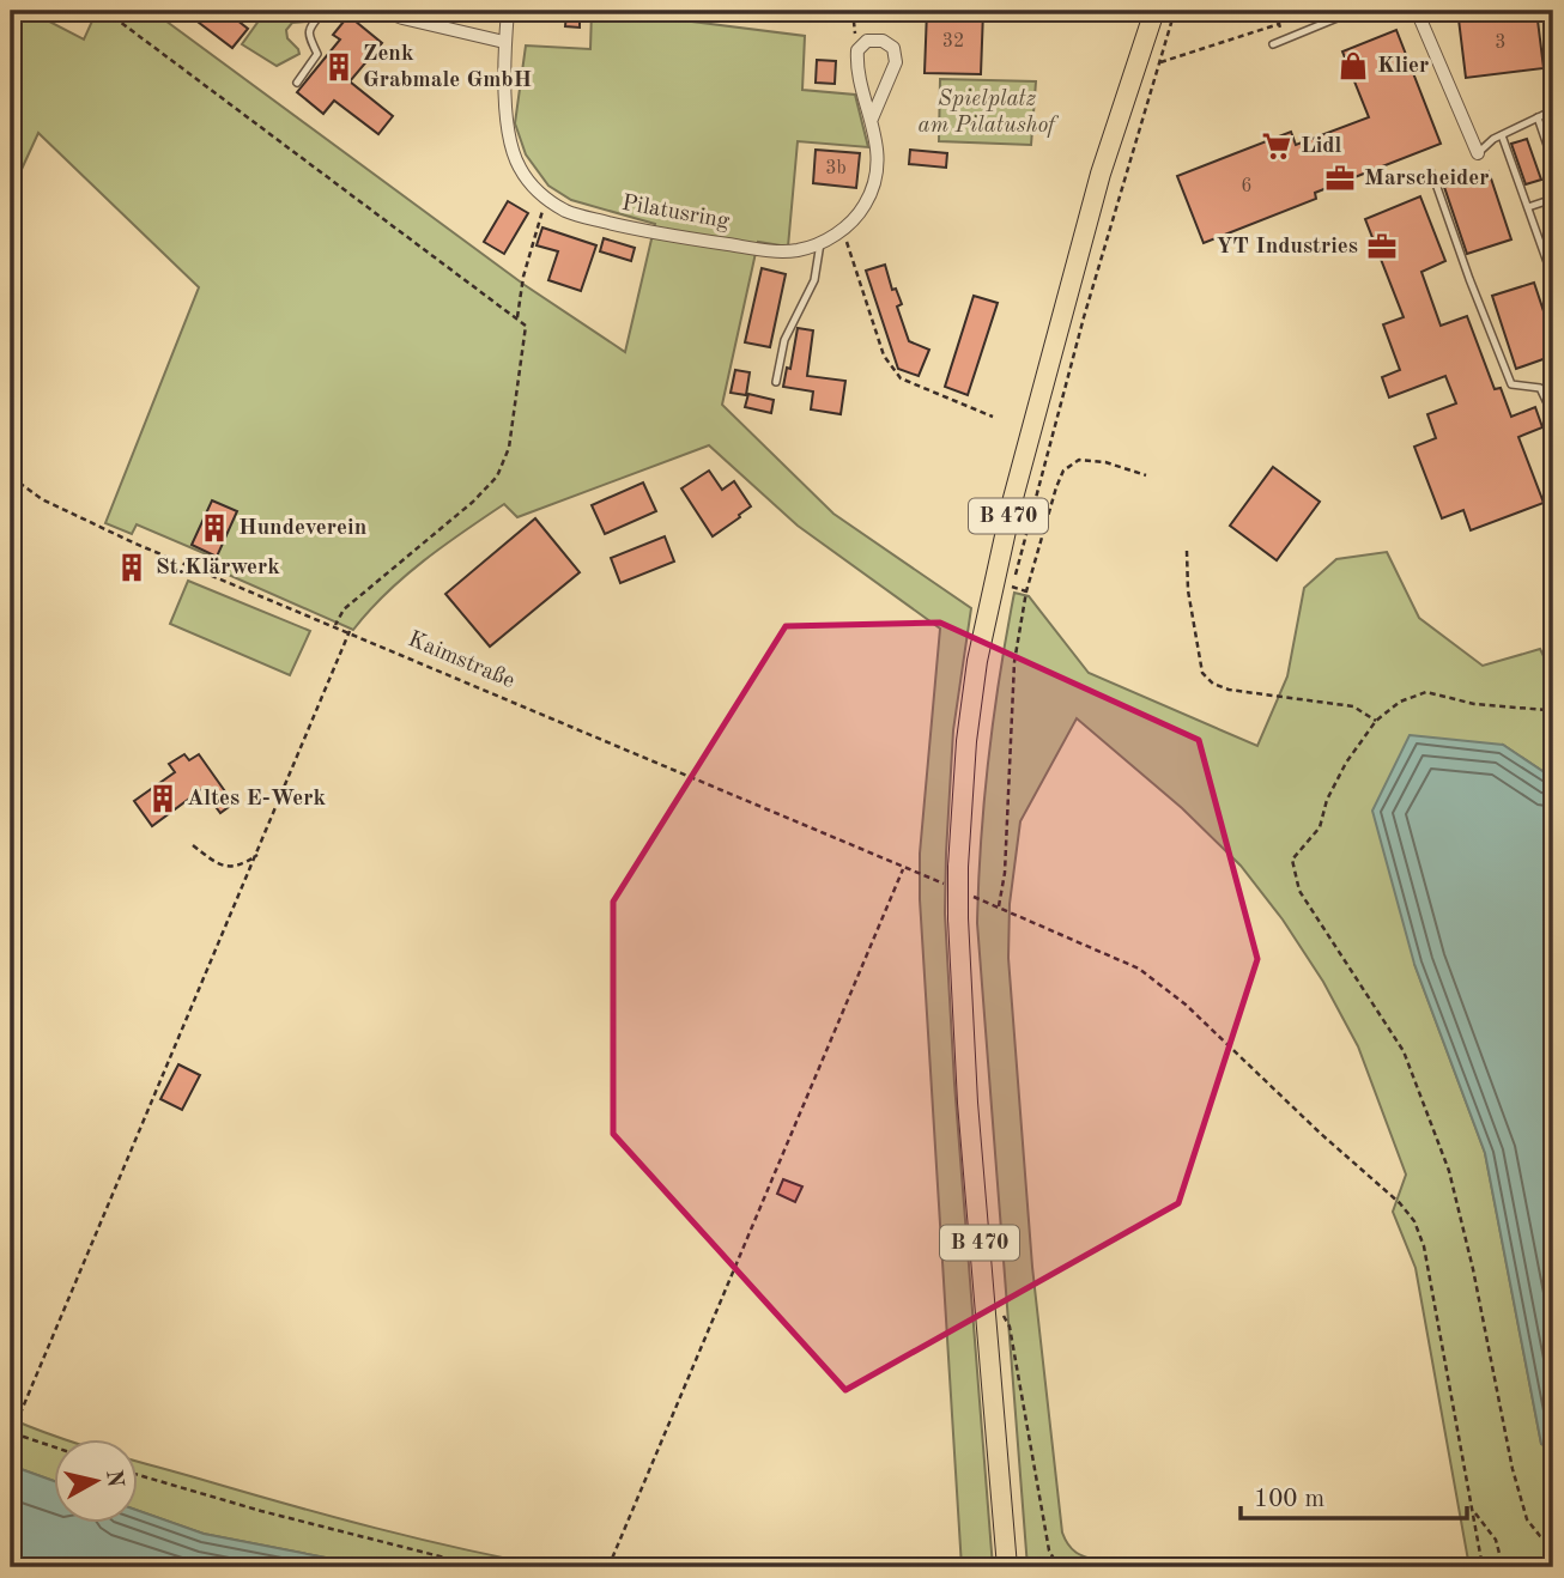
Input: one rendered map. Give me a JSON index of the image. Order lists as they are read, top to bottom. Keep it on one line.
{"streets":{"main road":["B 470"],"street":["Pilatusring"],"path":["Kaimstraße"]},"parks":["Spielplatz am Pilatushof"],"places":{"shop":["Klier"],"building":["Zenk Grabmale GmbH","Hundeverein","St.Klärwerk","Altes E-Werk"],"supermarket":["Lidl"],"office":["Marscheider","YT Industries"]},"house_numbers":["32","3","3b","6"],"scale_bar":"100 m","north":"right"}
